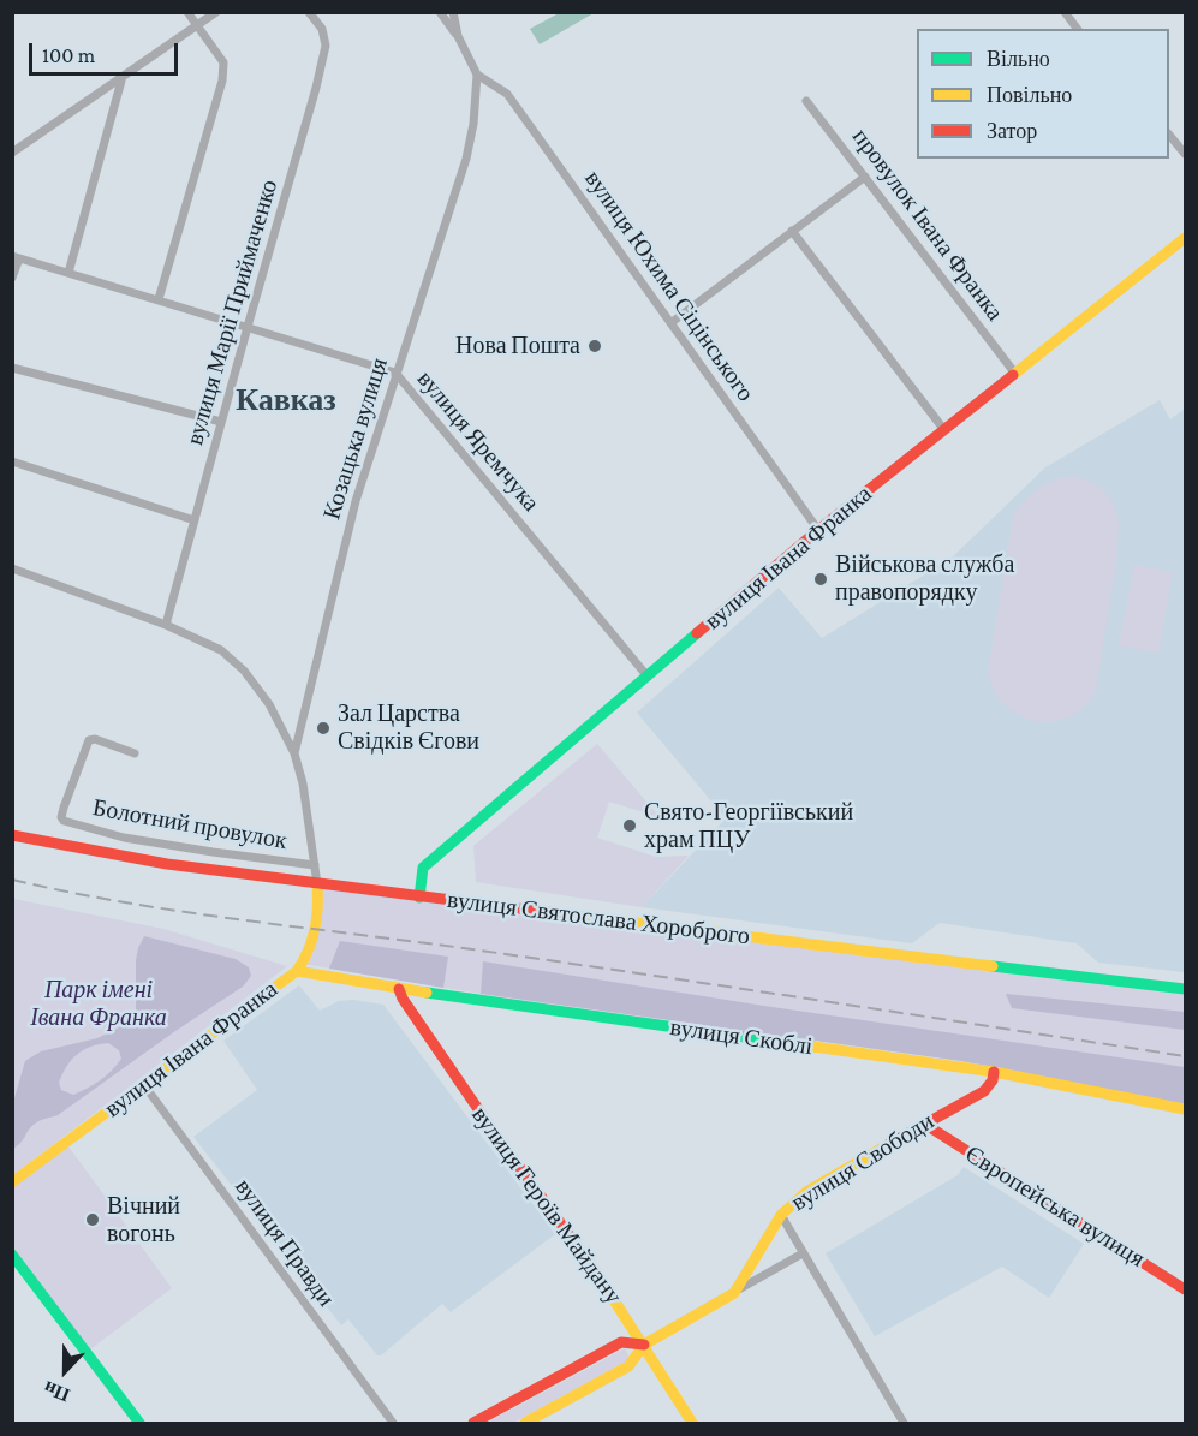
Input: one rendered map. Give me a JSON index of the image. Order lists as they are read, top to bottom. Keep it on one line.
{"streets":{"main road":["вулиця Івана Франка","вулиця Святослава Хороброго","вулиця Скоблі","вулиця Свободи","вулиця Героїв Майдану","Європейська вулиця"],"street":["провулок Івана Франка","вулиця Юхима Сіцінського","вулиця Марії Приймаченко","Козацька вулиця","вулиця Яремчука","Болотний провулок","вулиця Правди"]},"crossings":[["провулок Івана Франка","вулиця Івана Франка"],["вулиця Юхима Сіцінського","Козацька вулиця"],["вулиця Юхима Сіцінського","вулиця Івана Франка"],["вулиця Марії Приймаченко","вулиця Яремчука"],["Козацька вулиця","вулиця Яремчука"],["Козацька вулиця","вулиця Івана Франка"],["Козацька вулиця","Болотний провулок"],["Козацька вулиця","вулиця Святослава Хороброго"],["вулиця Яремчука","вулиця Івана Франка"],["вулиця Івана Франка","вулиця Святослава Хороброго"],["вулиця Івана Франка","вулиця Скоблі"],["вулиця Івана Франка","вулиця Правди"],["вулиця Скоблі","вулиця Свободи"],["вулиця Скоблі","вулиця Героїв Майдану"],["вулиця Свободи","вулиця Героїв Майдану"],["вулиця Свободи","Європейська вулиця"]],"districts":["Кавказ"],"parks":["Парк імені Івана Франка"],"places":["Нова Пошта","Військова служба правопорядку","Зал Царства Свідків Єгови","Свято-Георгіївський храм ПЦУ","Вічний вогонь"],"legend":["Вільно","Повільно","Затор"],"scale_bar":"100 m","north":"bottom"}
